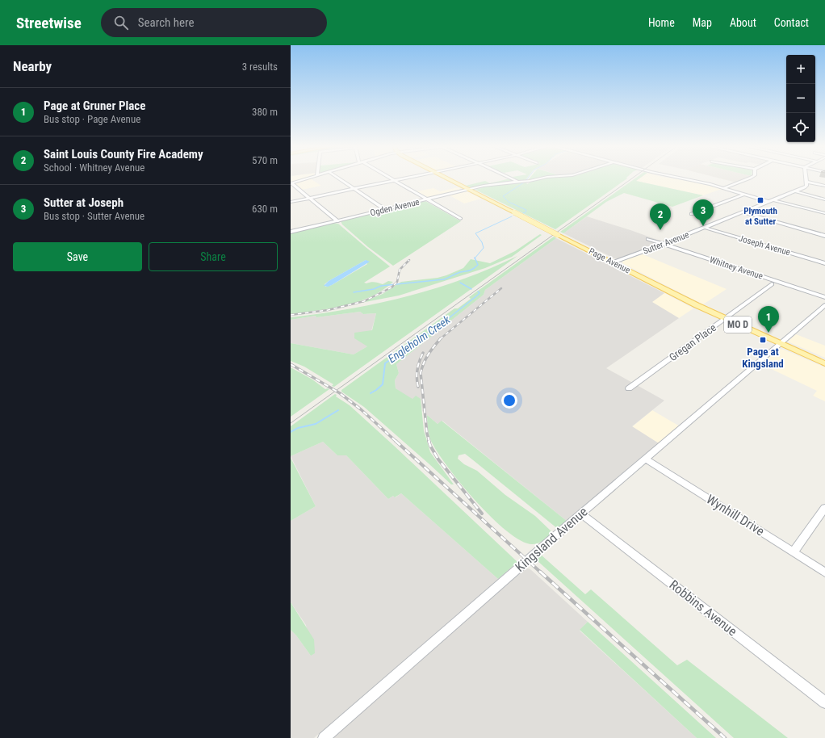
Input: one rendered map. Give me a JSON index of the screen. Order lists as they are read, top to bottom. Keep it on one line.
{"streets":{"main road":["Page Avenue","MO D"],"street":["Ogden Avenue","Sutter Avenue","Joseph Avenue","Whitney Avenue","Gregan Place","Wynhill Drive","Kingsland Avenue","Robbins Avenue"]},"crossings":[["Ogden Avenue","Page Avenue"],["Sutter Avenue","Joseph Avenue"],["Sutter Avenue","Page Avenue"],["Sutter Avenue","Whitney Avenue"],["Page Avenue","Gregan Place"],["Page Avenue","Kingsland Avenue"],["Wynhill Drive","Kingsland Avenue"],["Kingsland Avenue","Robbins Avenue"]],"water":["Engleholm Creek"],"places":{"transit":["Plymouth at Sutter","Page at Kingsland"]},"page":{"header":"Streetwise","search":"Search here","nav":["Home","Map","About","Contact"],"heading":["Nearby","3 results"],"map_buttons":["+","−"],"list":[{"mark":"1","name":"Page at Gruner Place","note":"Bus stop · Page Avenue","value":"380 m"},{"mark":"2","name":"Saint Louis County Fire Academy","note":"School · Whitney Avenue","value":"570 m"},{"mark":"3","name":"Sutter at Joseph","note":"Bus stop · Sutter Avenue","value":"630 m"}],"pins":["3","2","1"],"buttons":["Save","Share"]}}
